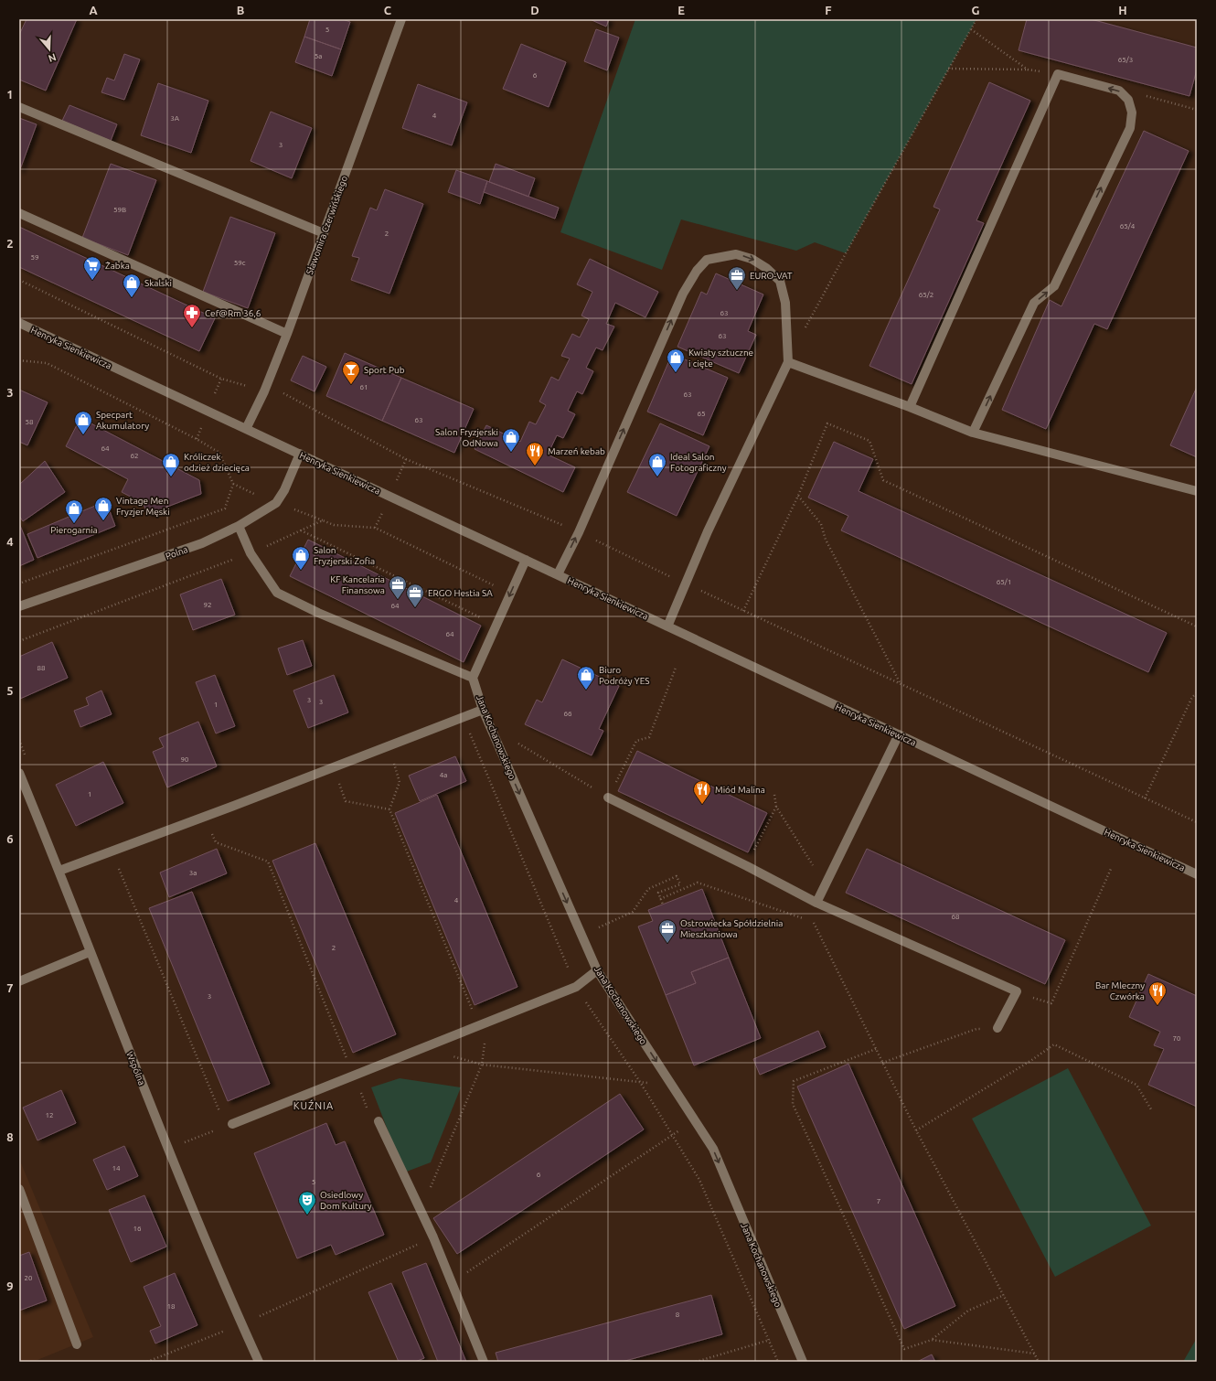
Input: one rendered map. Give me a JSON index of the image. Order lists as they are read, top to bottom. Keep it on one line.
{"streets":{"street":["Sławomira Czerwińskiego","Henryka Sienkiewicza","Polna","Jana Kochanowskiego","Wspólna"]},"crossings":[["Sławomira Czerwińskiego","Henryka Sienkiewicza"],["Henryka Sienkiewicza","Polna"]],"one_way":["Jana Kochanowskiego"],"districts":["KUŹNIA"],"places":{"supermarket":["Żabka"],"office":["EURO-VAT","KF Kancelaria Finansowa","ERGO Hestia SA","Ostrowiecka Spółdzielnia Mieszkaniowa"],"shop":["Skalski","Kwiaty sztuczne i cięte","Specpart Akumulatory","Salon Fryzjerski OdNowa","Króliczek odzież dziecięca","Ideal Salon Fotograficzny","Vintage Men Fryzjer Męski","Pierogarnia","Salon Fryzjerski Zofia","Biuro Podróży YES"],"pharmacy":["Cef@Rm 36,6"],"bar":["Sport Pub"],"restaurant":["Marzeń kebab","Miód Malina","Bar Mleczny Czwórka"],"theatre":["Osiedlowy Dom Kultury"]},"house_numbers":["5","5a","65/3","6","4","3A","3","59B","65/4","2","59","59c","65/2","63","63","61","63","65","63","58","64","62","65/1","92","64","64","88","3","3","1","66","90","4a","1","3a","4","68","2","3","70","12","14","6","5","7","16","20","18","8"],"north":"bottom","grid":{"columns":["A","B","C","D","E","F","G","H"],"rows":["1","2","3","4","5","6","7","8","9"]}}
